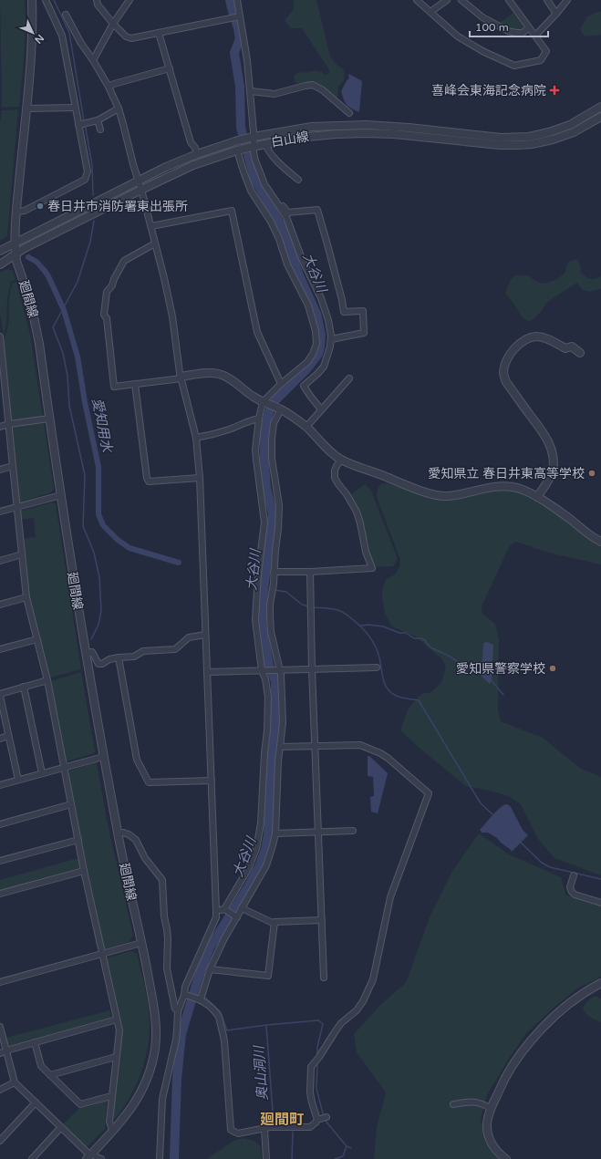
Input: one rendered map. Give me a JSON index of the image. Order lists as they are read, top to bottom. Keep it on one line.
{"streets":{"street":["白山線","廻間線"]},"crossings":[["白山線","廻間線"]],"districts":["廻間町"],"water":["大谷川","愛知用水","奥山洞川"],"places":{"health":["喜峰会東海記念病院"],"other":["春日井市消防署東出張所","愛知県立 春日井東高等学校","愛知県警察学校"]},"scale_bar":"100 m","north":"bottom right"}
